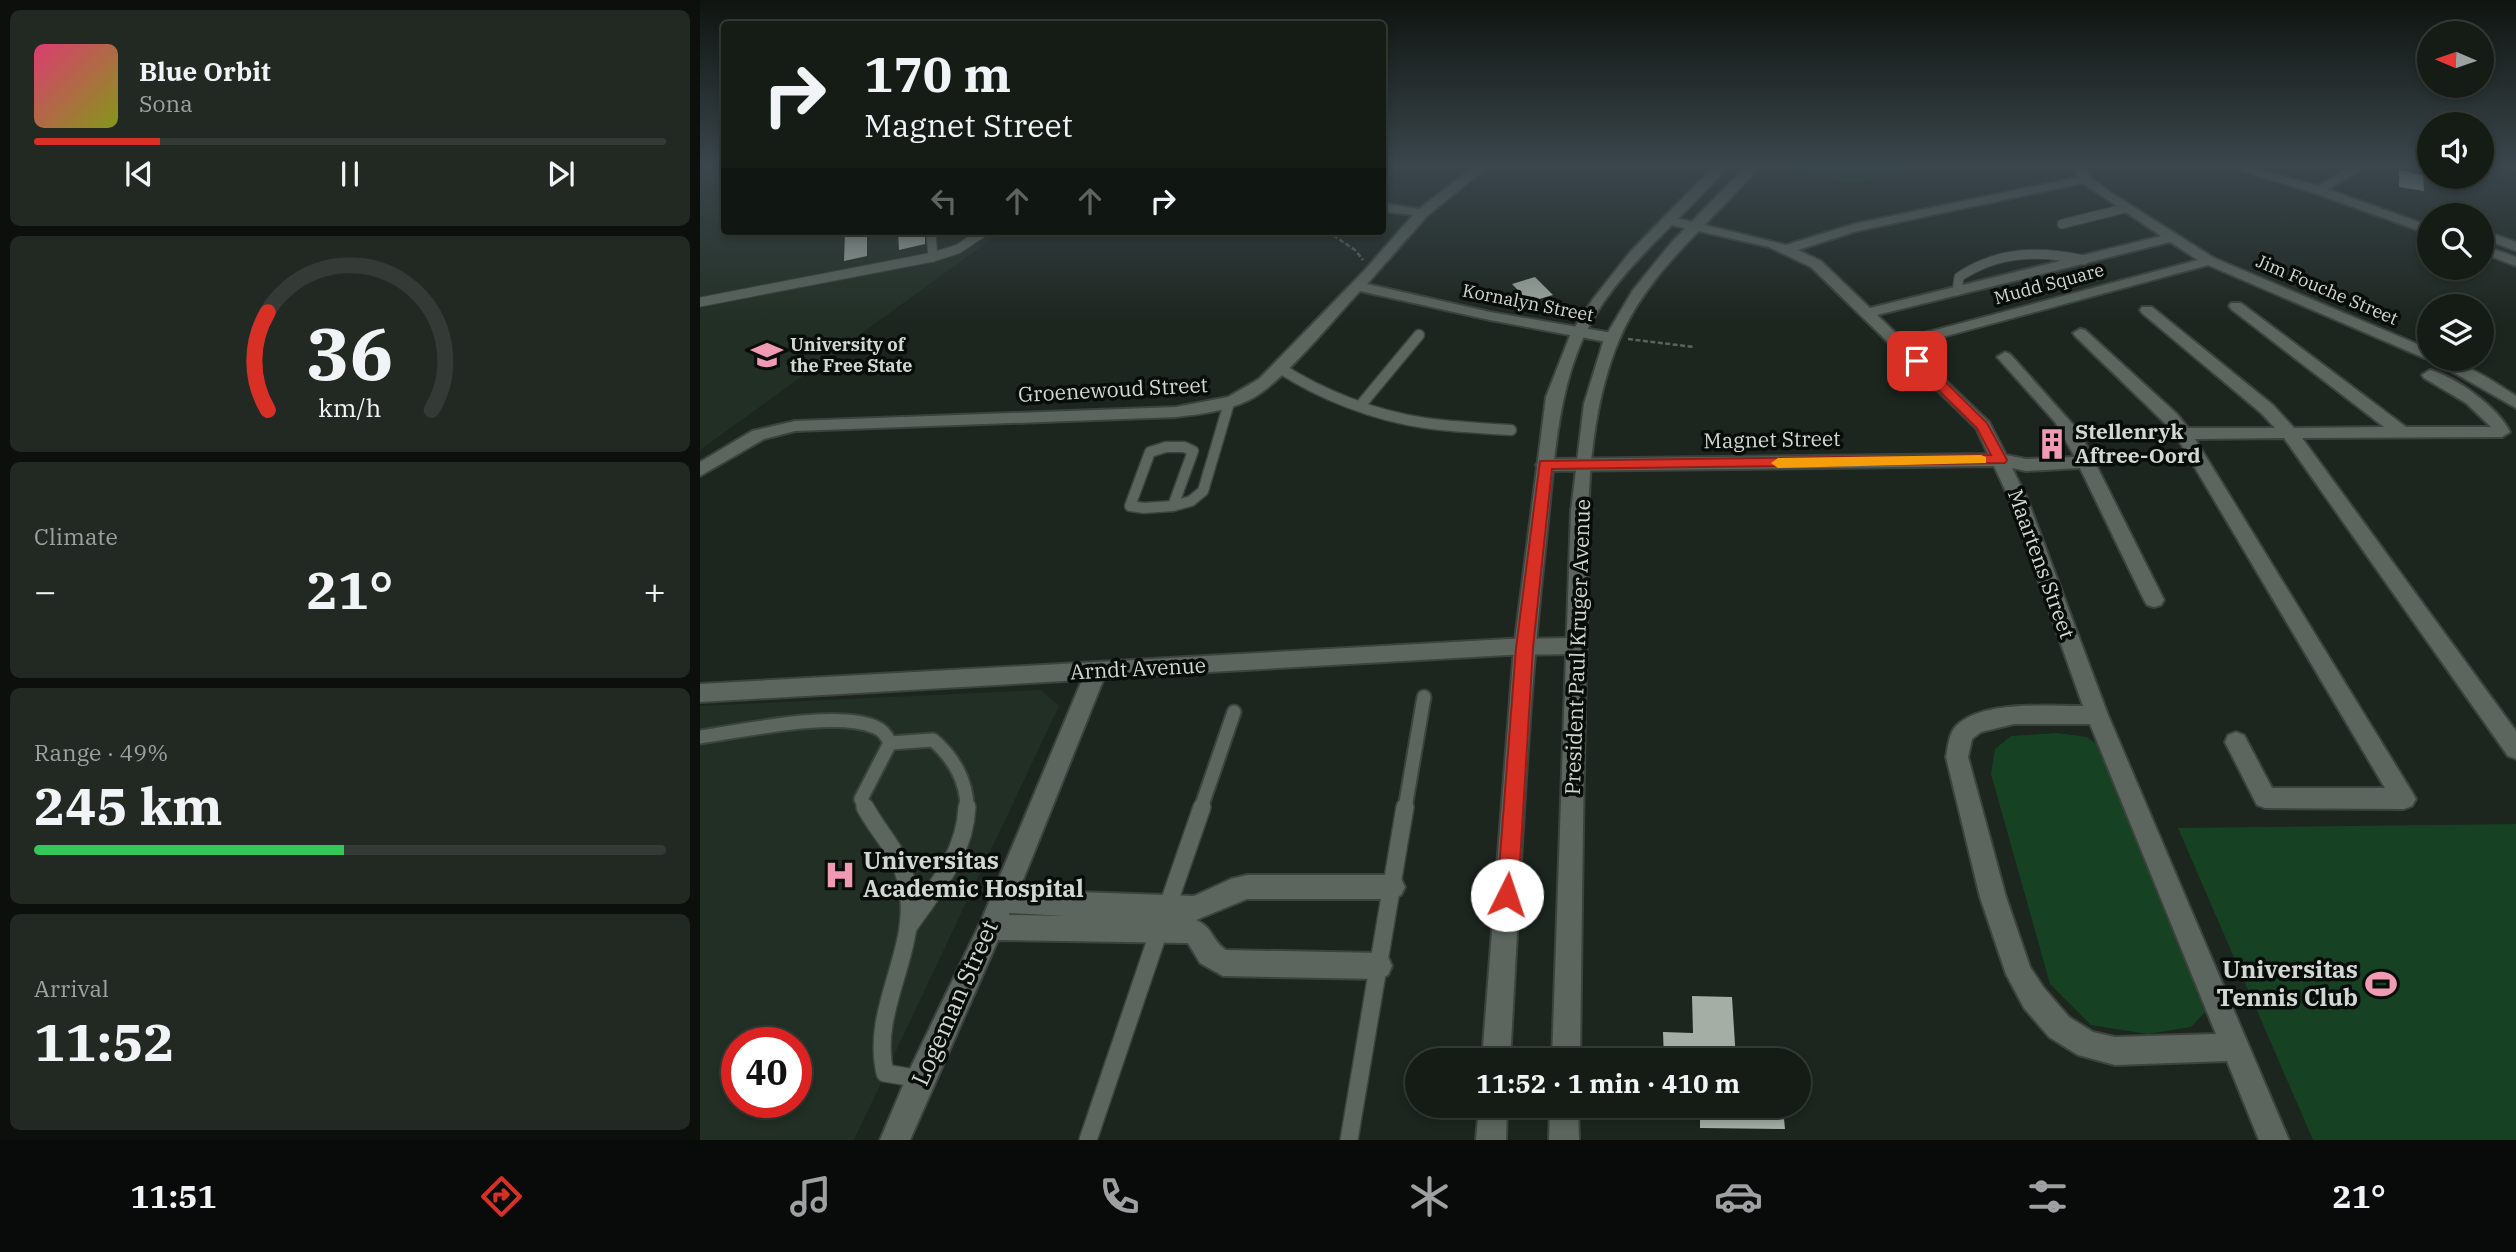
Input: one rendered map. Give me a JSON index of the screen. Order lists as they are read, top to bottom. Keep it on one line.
{"streets":{"street":["Mudd Square","Jim Fouche Street","Kornalyn Street","Groenewoud Street","Magnet Street","Maartens Street","President Paul Kruger Avenue","Arndt Avenue","Logeman Street"]},"crossings":[["Mudd Square","Jim Fouche Street"],["Mudd Square","Maartens Street"],["Kornalyn Street","Groenewoud Street"],["Kornalyn Street","President Paul Kruger Avenue"],["Magnet Street","Maartens Street"],["Magnet Street","President Paul Kruger Avenue"],["Maartens Street","President Paul Kruger Avenue"],["President Paul Kruger Avenue","Arndt Avenue"],["Arndt Avenue","Logeman Street"]],"places":{"school or university":["University of the Free State"],"building":["Stellenryk Aftree-Oord"],"hospital":["Universitas Academic Hospital"],"sports":["Universitas Tennis Club"]},"north":"left","page":{"turn":["170 m","Magnet Street"],"song":["Blue Orbit","Sona"],"tile":["Climate",["Range · 49%","245 km"],["Arrival","11:52"]],"heat":["−","21°","+"],"limit":"40","trip":"11:52 · 1 min · 410 m","tabs":["11:51","21°"],"gauge":["36","km/h"]}}
